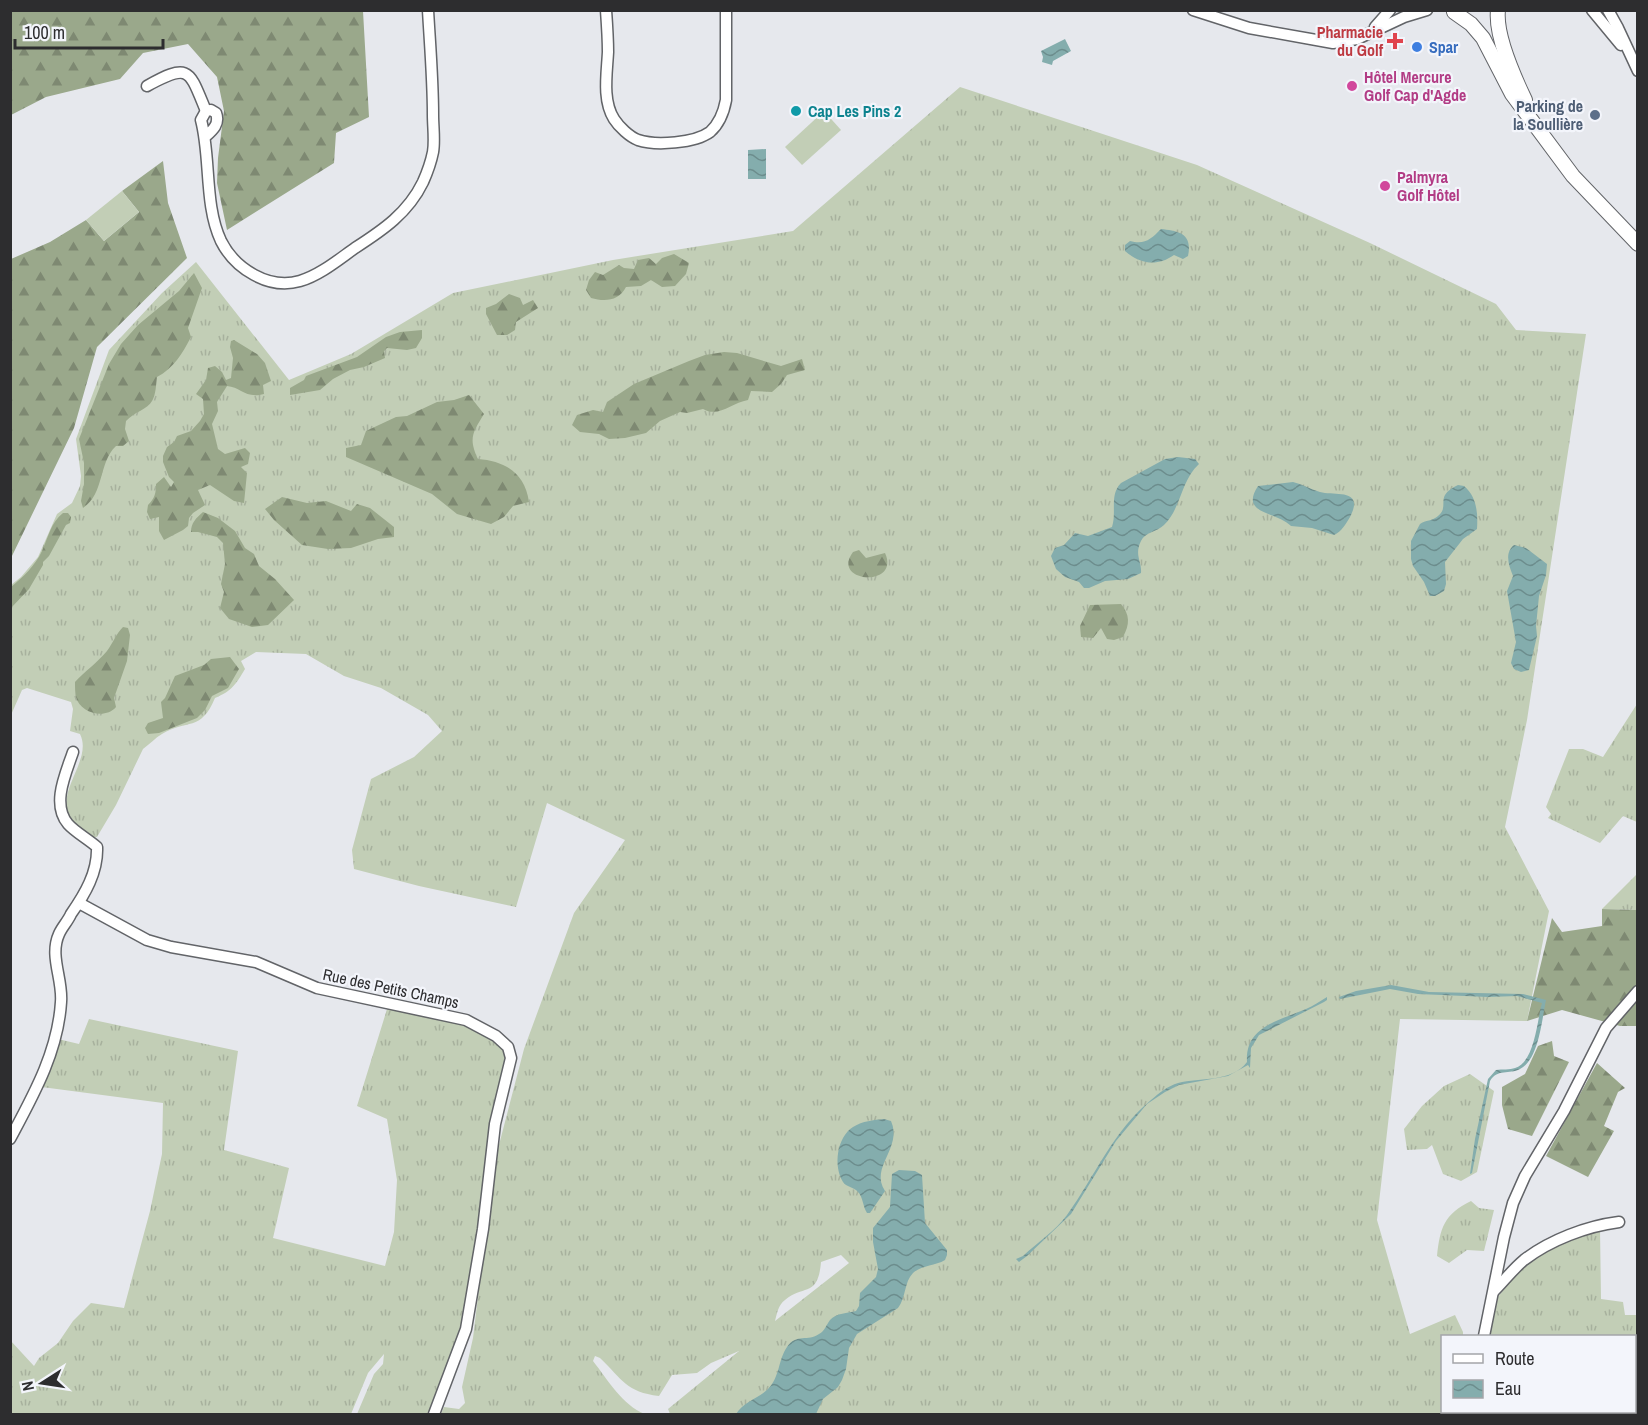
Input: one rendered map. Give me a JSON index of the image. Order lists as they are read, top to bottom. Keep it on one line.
{"streets":{"street":["Rue des Petits Champs"]},"places":{"health":["Pharmacie du Golf"],"other":["Spar","Hôtel Mercure Golf Cap d'Agde","Cap Les Pins 2","Parking de la Soullière","Palmyra Golf Hôtel"]},"legend":["Route","Eau"],"scale_bar":"100 m","north":"left"}
